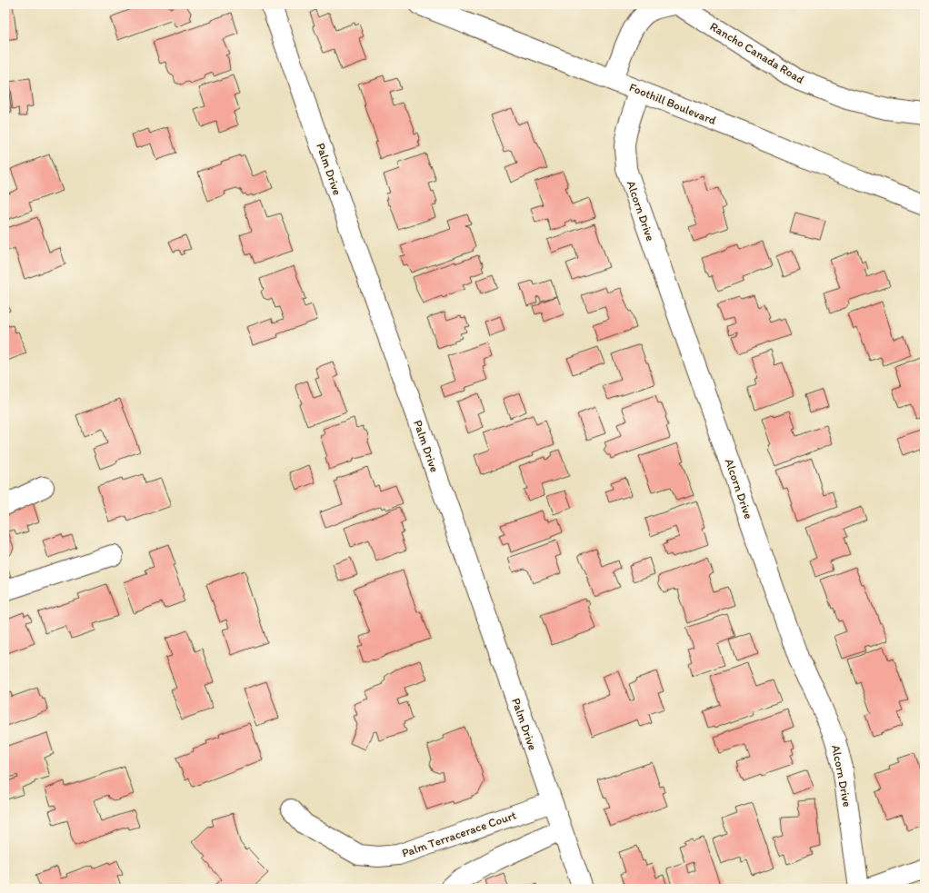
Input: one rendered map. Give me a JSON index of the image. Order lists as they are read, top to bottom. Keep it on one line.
{"streets":{"street":["Rancho Canada Road","Foothill Boulevard","Palm Drive","Alcorn Drive","Palm Terracerace Court"]},"crossings":[["Foothill Boulevard","Alcorn Drive"],["Palm Drive","Palm Terracerace Court"]]}
